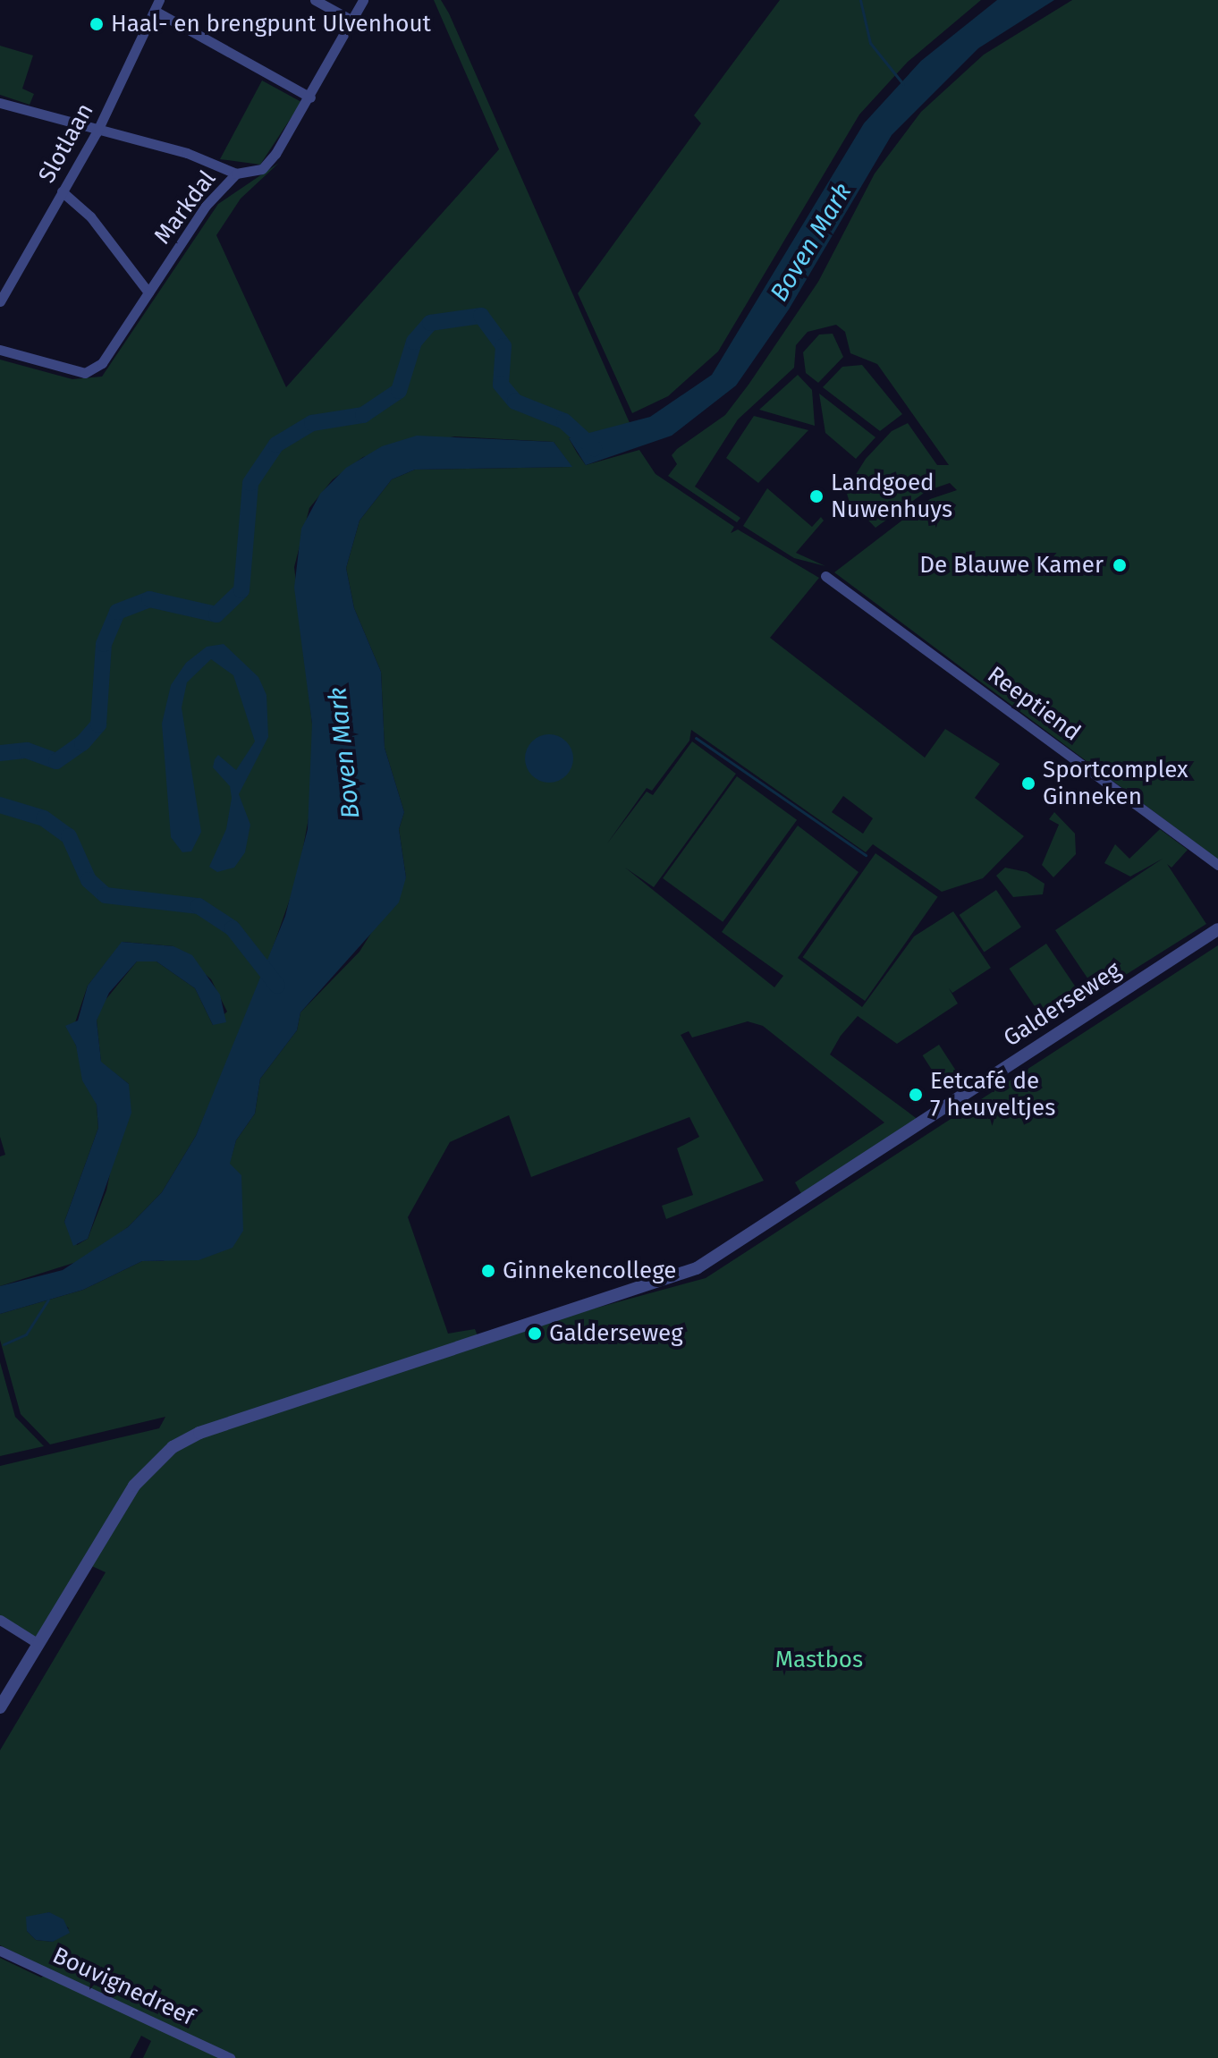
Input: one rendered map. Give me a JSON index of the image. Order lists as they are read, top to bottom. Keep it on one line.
{"streets":{"street":["Slotlaan","Markdal","Reeptiend","Galderseweg","Bouvignedreef"]},"water":["Boven Mark"],"parks":["Mastbos"],"places":["Haal- en brengpunt Ulvenhout","Landgoed Nuwenhuys","De Blauwe Kamer","Sportcomplex Ginneken","Eetcafé de 7 heuveltjes","Ginnekencollege","Galderseweg"]}
